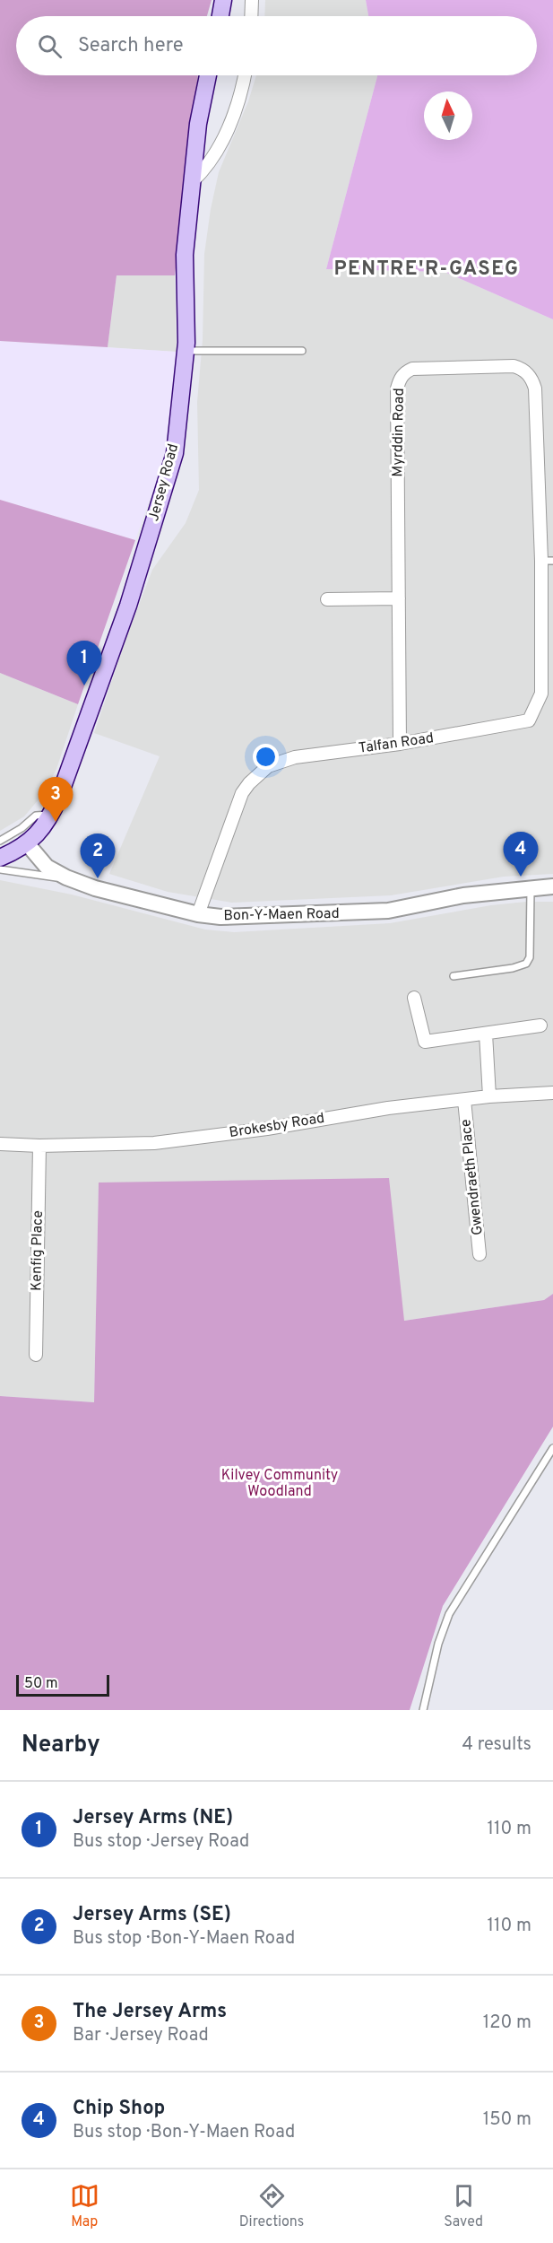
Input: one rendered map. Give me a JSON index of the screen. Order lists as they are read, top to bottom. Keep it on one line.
{"streets":{"main road":["Jersey Road"],"street":["Myrddin Road","Talfan Road","Bon-Y-Maen Road","Brokesby Road","Gwendraeth Place","Kenfig Place"]},"crossings":[["Myrddin Road","Talfan Road"],["Jersey Road","Bon-Y-Maen Road"],["Talfan Road","Bon-Y-Maen Road"],["Brokesby Road","Gwendraeth Place"],["Brokesby Road","Kenfig Place"]],"districts":["PENTRE'R-GASEG"],"parks":["Kilvey Community Woodland"],"scale_bar":"50 m","north":"top","page":{"search":"Search here","pins":["1","3","4","2"],"scale":"50 m","heading":["Nearby","4 results"],"list":[{"mark":"1","name":"Jersey Arms (NE)","note":"Bus stop · Jersey Road","value":"110 m"},{"mark":"2","name":"Jersey Arms (SE)","note":"Bus stop · Bon-Y-Maen Road","value":"110 m"},{"mark":"3","name":"The Jersey Arms","note":"Bar · Jersey Road","value":"120 m"},{"mark":"4","name":"Chip Shop","note":"Bus stop · Bon-Y-Maen Road","value":"150 m"}],"nav":["Map","Directions","Saved"]}}
